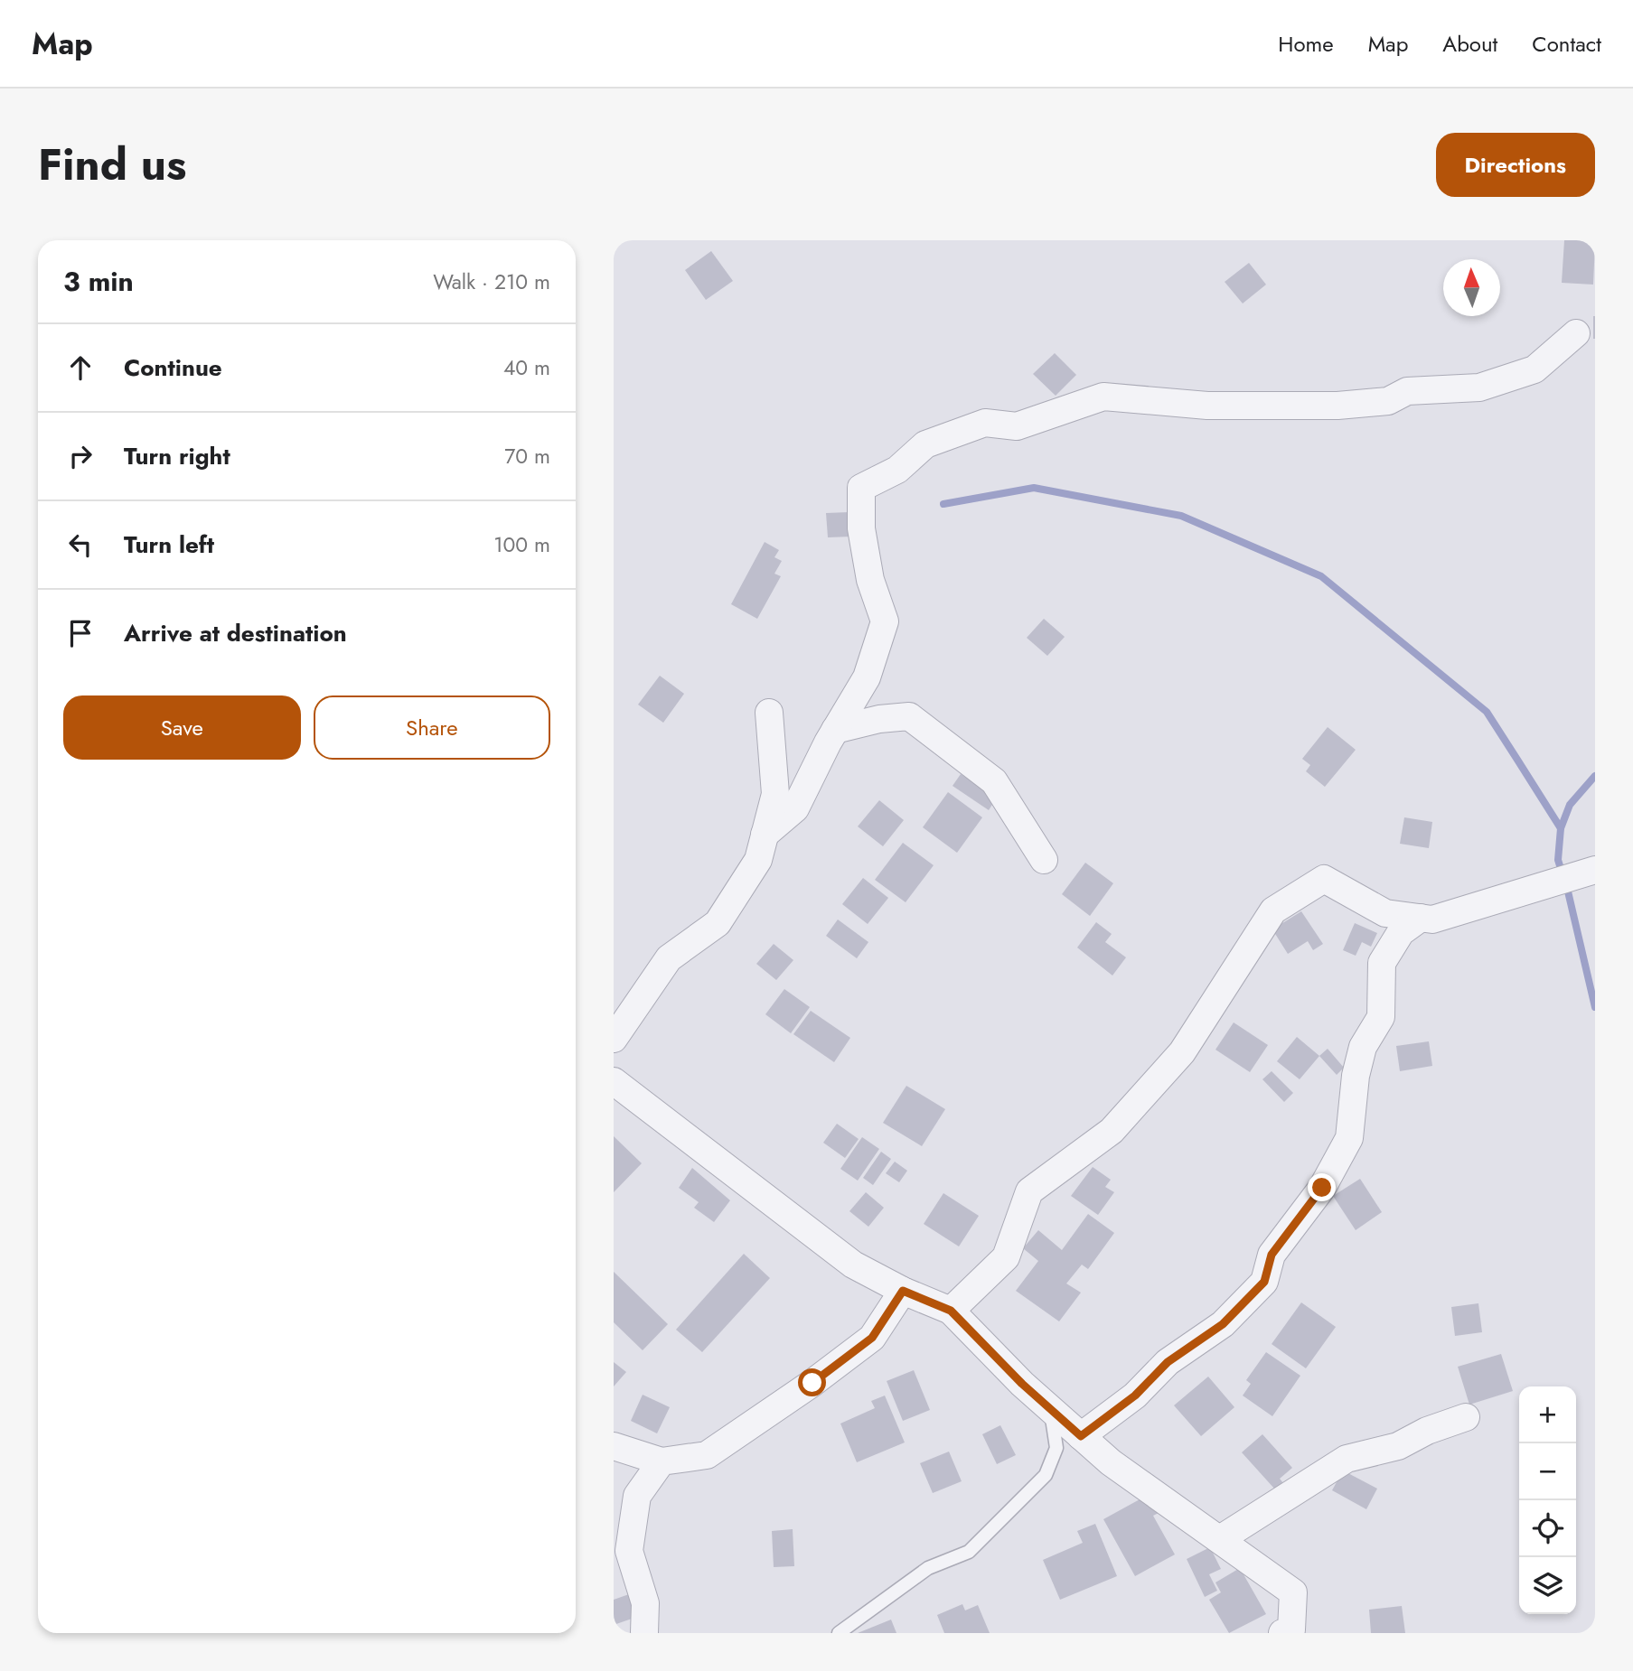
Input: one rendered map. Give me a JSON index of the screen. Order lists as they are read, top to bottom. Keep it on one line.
{"north":"top","page":{"header":"Map","nav":["Home","Map","About","Contact"],"title":"Find us","buttons":["Directions",["Save","Share"]],"heading":["3 min","Walk · 210 m"],"list":[["Continue","40 m"],["Turn right","70 m"],["Turn left","100 m"],"Arrive at destination"],"map_buttons":["+","−"]}}
